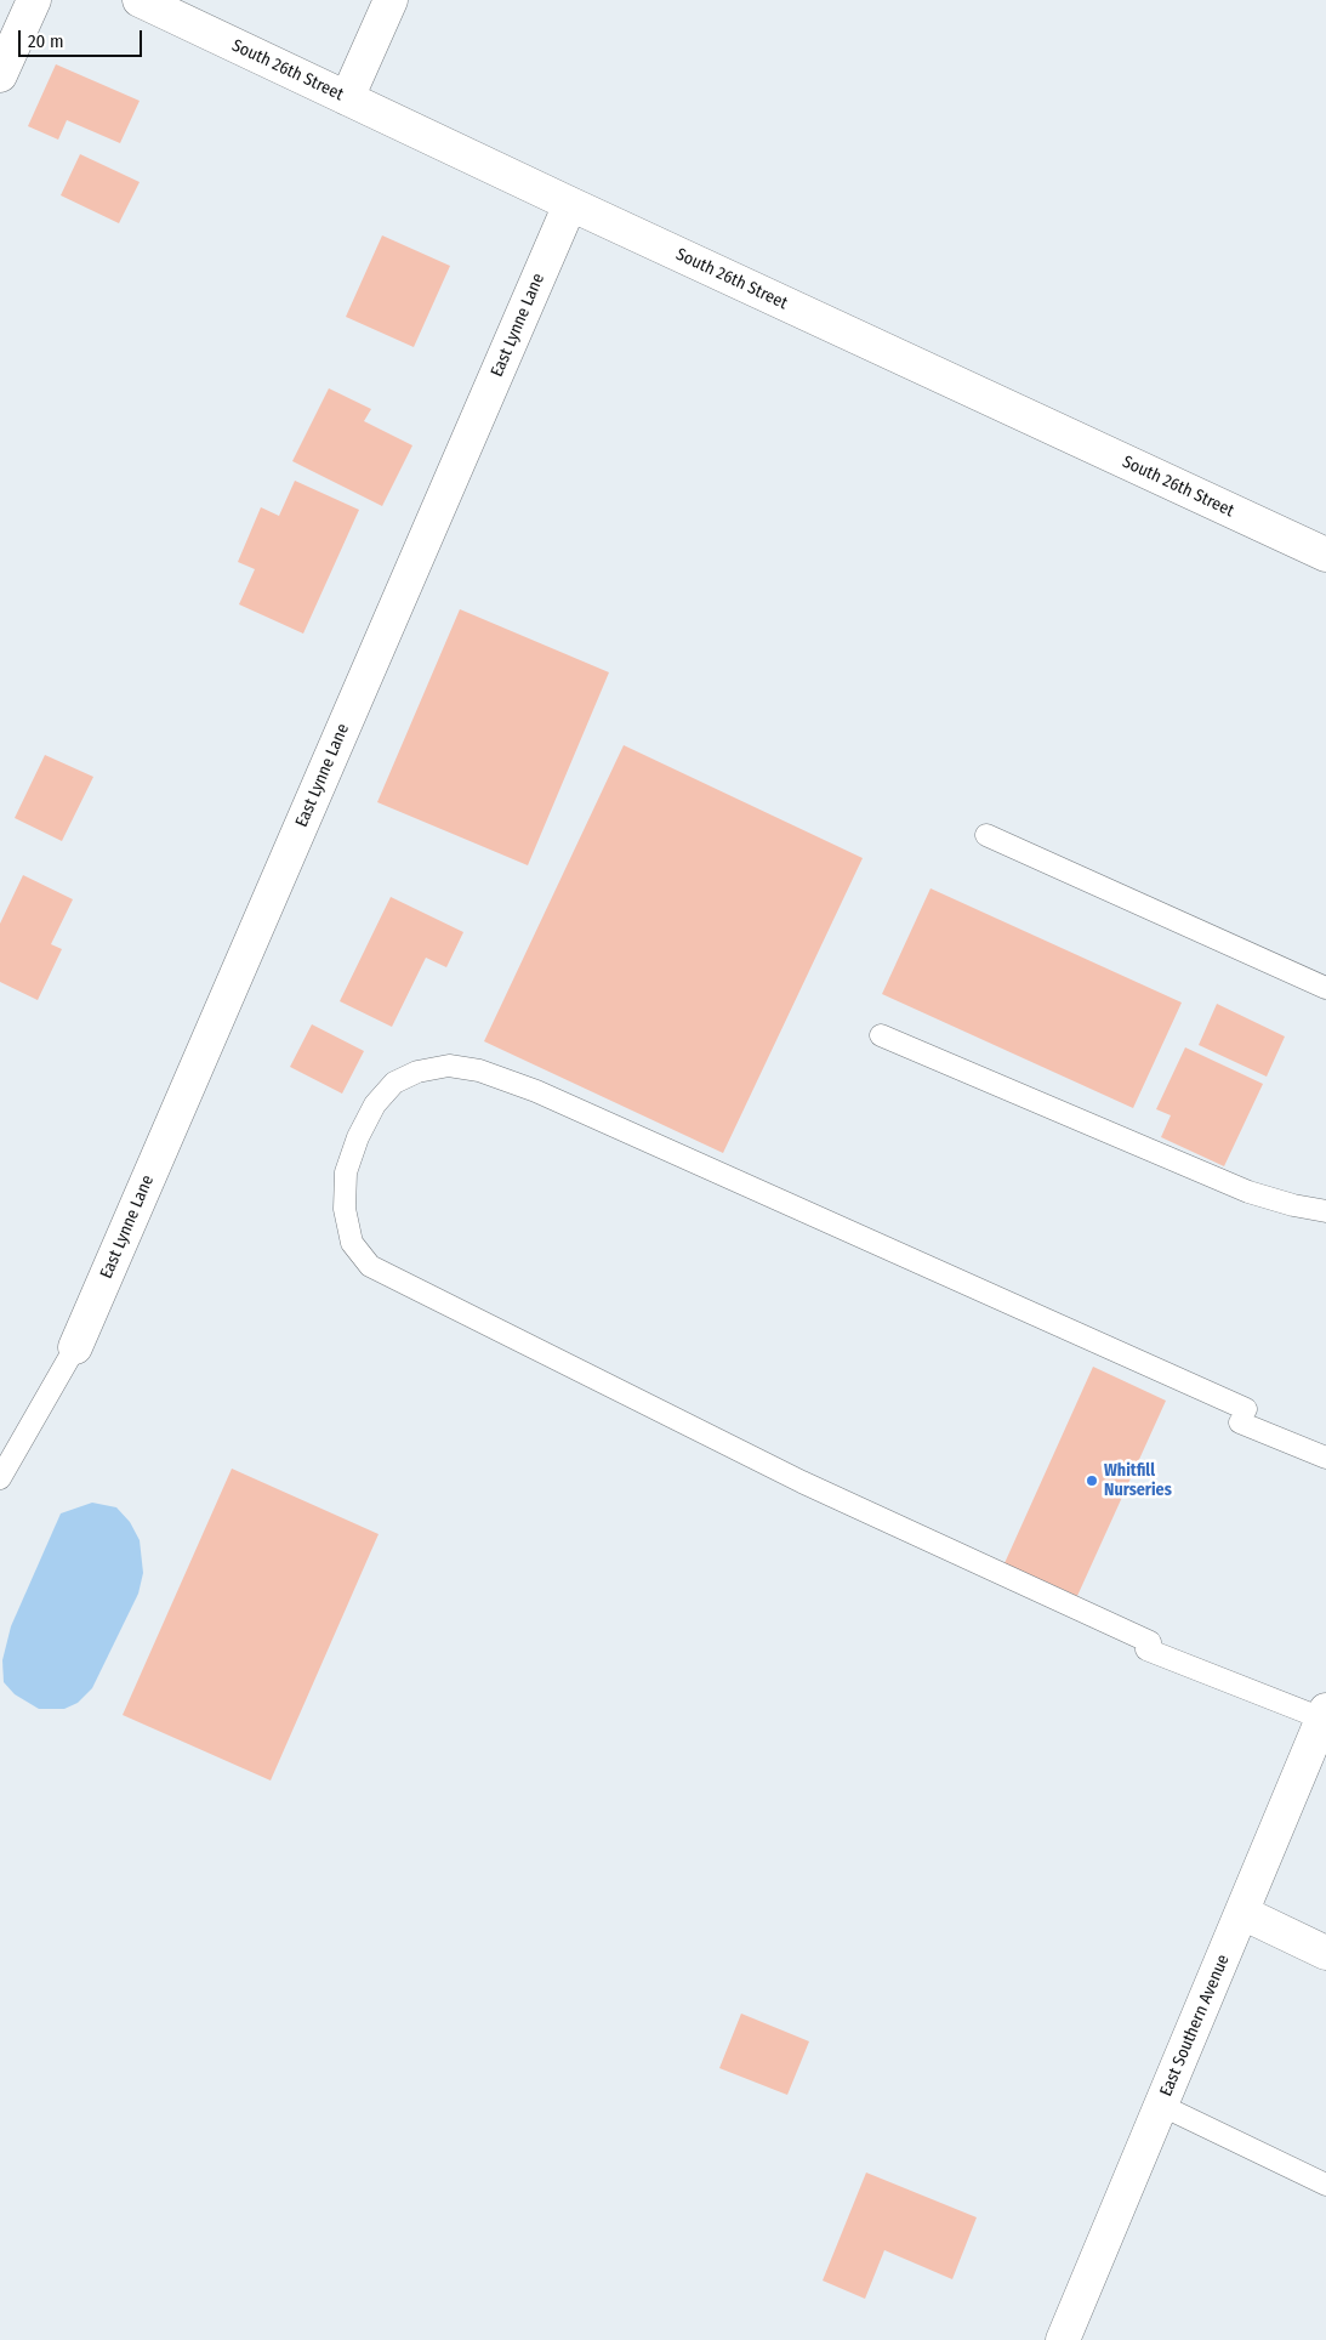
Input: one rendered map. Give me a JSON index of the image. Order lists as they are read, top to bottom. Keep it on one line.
{"streets":{"street":["South 26th Street","East Lynne Lane","East Southern Avenue"]},"crossings":[["South 26th Street","East Lynne Lane"]],"places":["Whitfill Nurseries"],"scale_bar":"20 m"}
